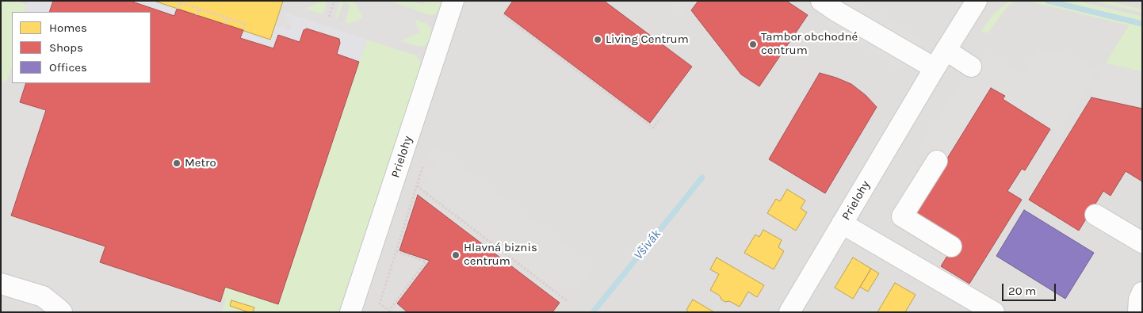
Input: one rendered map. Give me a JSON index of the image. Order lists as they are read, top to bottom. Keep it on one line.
{"streets":{"street":["Prielohy"]},"water":["Všivák"],"places":["Living Centrum","Tambor obchodné centrum","Metro","Hlavná biznis centrum"],"legend":["Homes","Shops","Offices"],"scale_bar":"20 m"}
